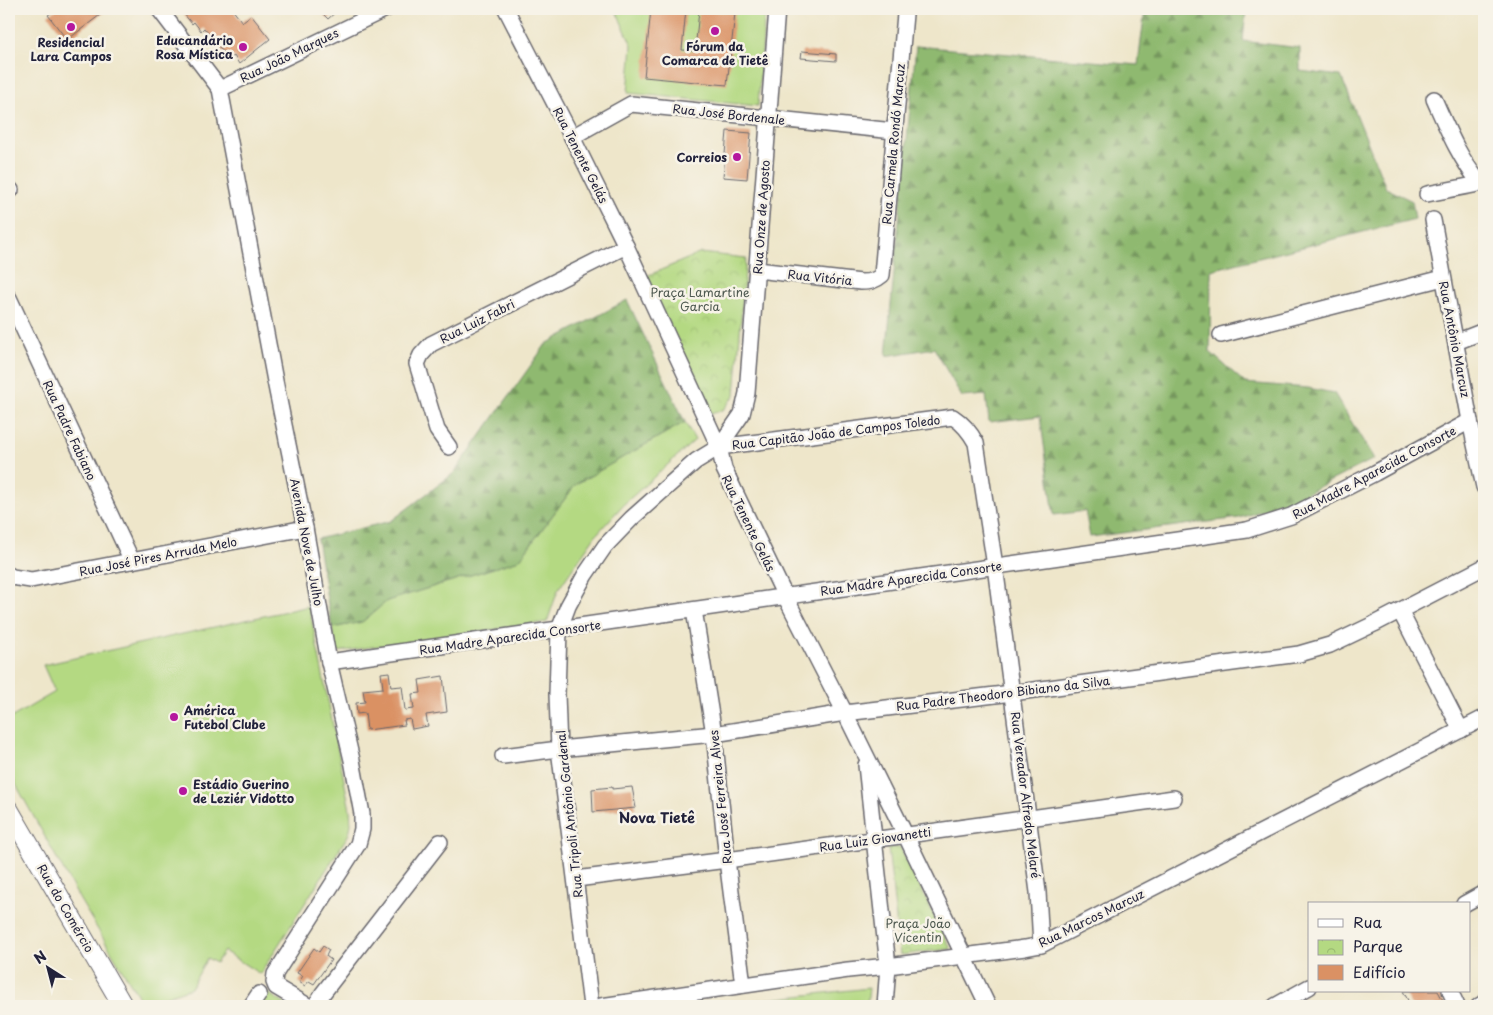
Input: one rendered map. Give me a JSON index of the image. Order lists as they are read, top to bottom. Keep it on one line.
{"streets":{"main road":["Rua do Comércio"],"street":["Rua João Marques","Rua José Bordenale","Rua Carmela Rondó Marcuz","Rua Tenente Gelás","Rua Onze de Agosto","Rua Vitória","Rua Luiz Fabri","Rua Antônio Marcuz","Rua Padre Fabiano","Rua Capitão João de Campos Toledo","Rua Madre Aparecida Consorte","Avenida Nove de Julho","Rua José Pires Arruda Melo","Rua Padre Theodoro Bibiano da Silva","Rua Vereador Alfredo Melaré","Rua José Ferreira Alves","Rua Tripoli Antônio Gardenal","Rua Luiz Giovanetti","Rua Marcos Marcuz"]},"crossings":[["Rua João Marques","Avenida Nove de Julho"],["Rua José Bordenale","Rua Carmela Rondó Marcuz"],["Rua José Bordenale","Rua Tenente Gelás"],["Rua José Bordenale","Rua Onze de Agosto"],["Rua Carmela Rondó Marcuz","Rua Vitória"],["Rua Tenente Gelás","Rua Onze de Agosto"],["Rua Tenente Gelás","Rua Luiz Fabri"],["Rua Tenente Gelás","Rua Capitão João de Campos Toledo"],["Rua Tenente Gelás","Rua Madre Aparecida Consorte"],["Rua Tenente Gelás","Rua Padre Theodoro Bibiano da Silva"],["Rua Tenente Gelás","Rua Tripoli Antônio Gardenal"],["Rua Tenente Gelás","Rua Luiz Giovanetti"],["Rua Tenente Gelás","Rua Marcos Marcuz"],["Rua Onze de Agosto","Rua Vitória"],["Rua Onze de Agosto","Rua Capitão João de Campos Toledo"],["Rua Onze de Agosto","Rua Tripoli Antônio Gardenal"],["Rua Antônio Marcuz","Rua Madre Aparecida Consorte"],["Rua Padre Fabiano","Rua José Pires Arruda Melo"],["Rua Capitão João de Campos Toledo","Rua Vereador Alfredo Melaré"],["Rua Capitão João de Campos Toledo","Rua Tripoli Antônio Gardenal"],["Rua Madre Aparecida Consorte","Avenida Nove de Julho"],["Rua Madre Aparecida Consorte","Rua Vereador Alfredo Melaré"],["Rua Madre Aparecida Consorte","Rua José Ferreira Alves"],["Rua Madre Aparecida Consorte","Rua Tripoli Antônio Gardenal"],["Avenida Nove de Julho","Rua José Pires Arruda Melo"],["Rua Padre Theodoro Bibiano da Silva","Rua Vereador Alfredo Melaré"],["Rua Padre Theodoro Bibiano da Silva","Rua José Ferreira Alves"],["Rua Padre Theodoro Bibiano da Silva","Rua Tripoli Antônio Gardenal"],["Rua Vereador Alfredo Melaré","Rua Luiz Giovanetti"],["Rua Vereador Alfredo Melaré","Rua Marcos Marcuz"],["Rua José Ferreira Alves","Rua Luiz Giovanetti"],["Rua José Ferreira Alves","Rua Marcos Marcuz"],["Rua Tripoli Antônio Gardenal","Rua Luiz Giovanetti"]],"districts":["Nova Tietê"],"parks":["Praça Lamartine Garcia","Praça João Vicentin"],"places":["Residencial Lara Campos","Fórum da Comarca de Tietê","Educandário Rosa Mística","Correios","América Futebol Clube","Estádio Guerino de Leziér Vidotto"],"legend":["Rua","Parque","Edifício"],"north":"top left"}
